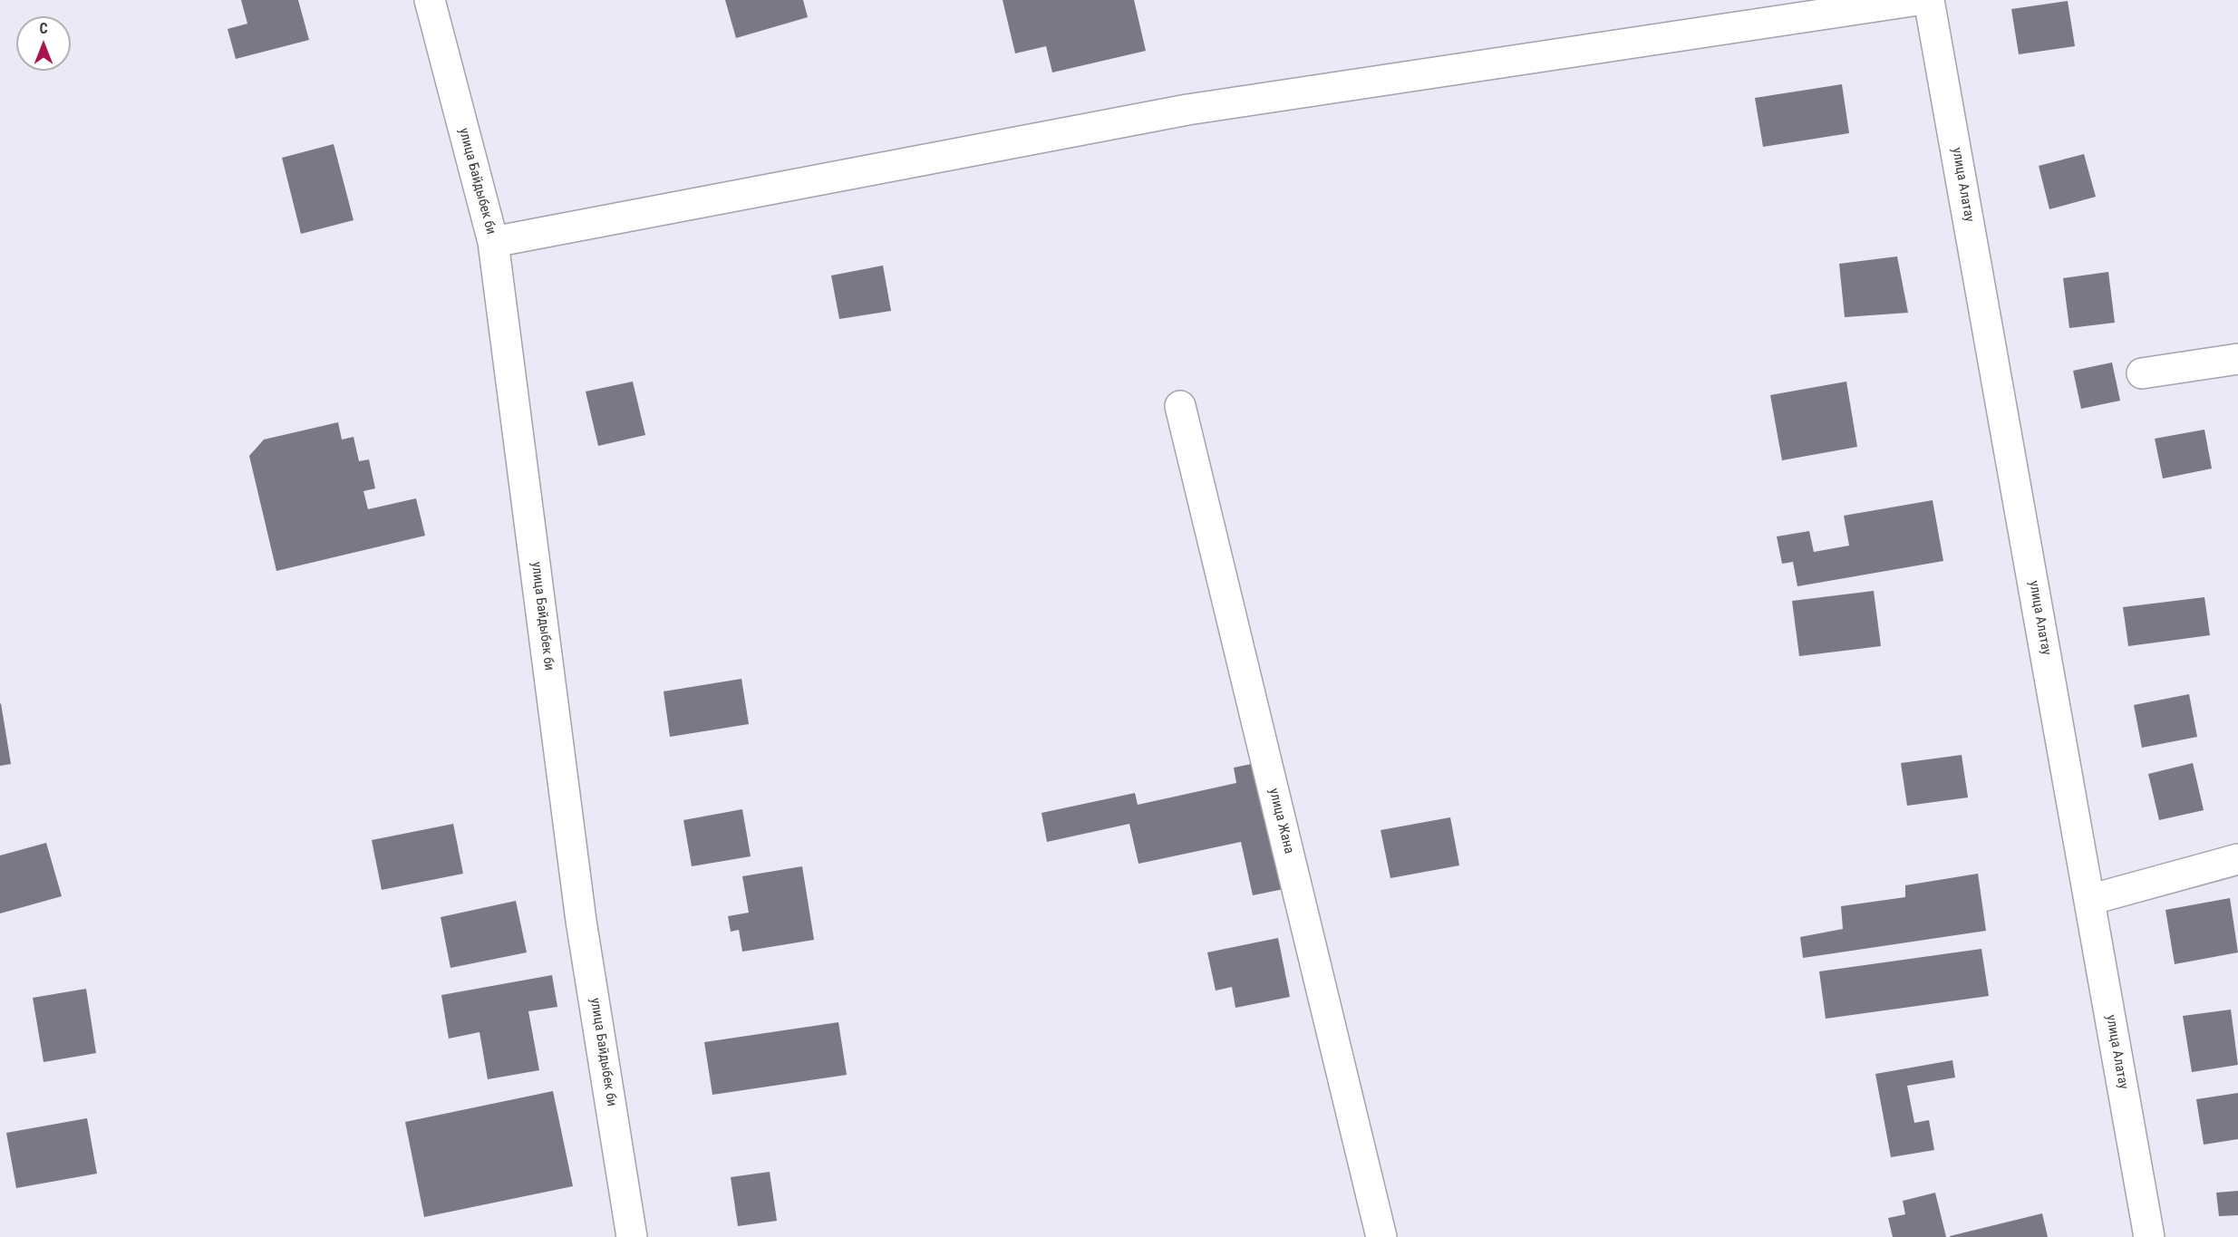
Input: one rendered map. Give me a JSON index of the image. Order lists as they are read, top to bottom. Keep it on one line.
{"streets":{"street":["улица Байдыбек би","улица Алатау","улица Жана"]},"north":"top"}
